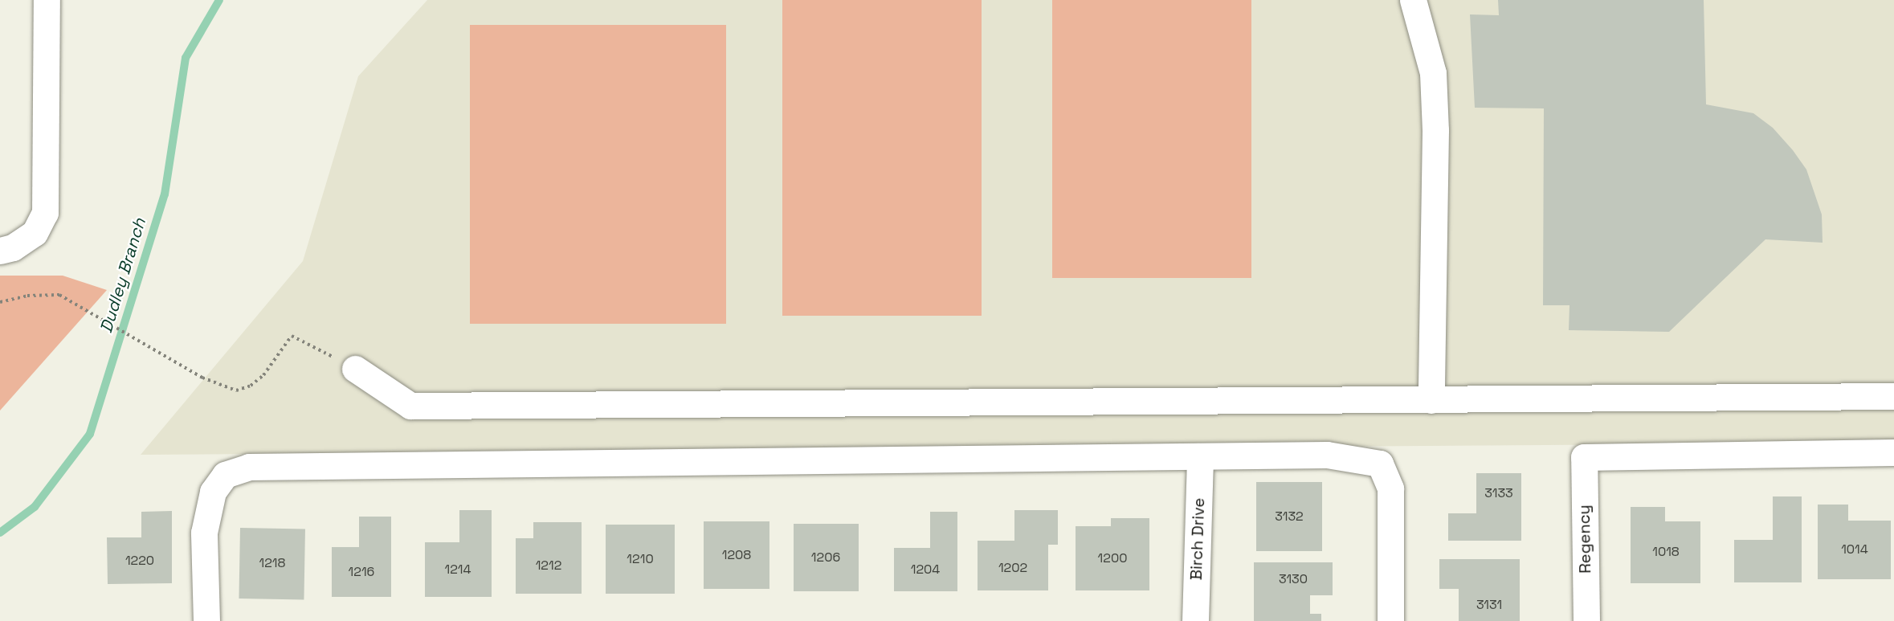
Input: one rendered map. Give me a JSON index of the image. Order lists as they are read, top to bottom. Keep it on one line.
{"streets":{"street":["Birch Drive","Regency"]},"water":["Dudley Branch"],"house_numbers":["3133","3132","1014","1018","1208","1206","1200","1210","1220","1218","1212","1202","1214","1204","1216","3130","3131"]}
